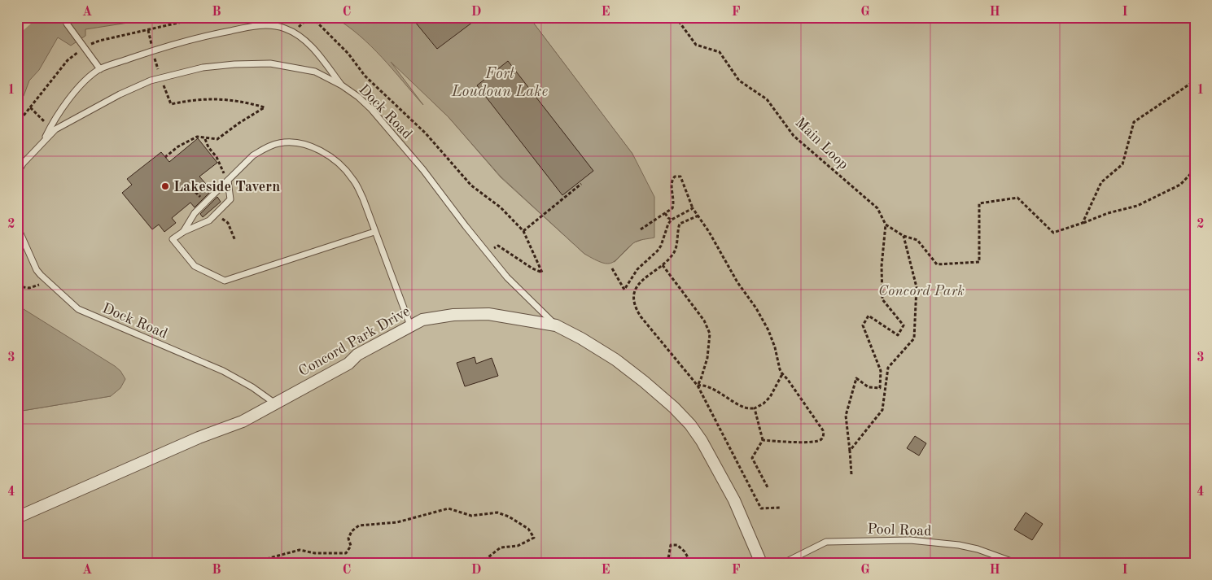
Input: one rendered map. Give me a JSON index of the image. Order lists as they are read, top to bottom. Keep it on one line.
{"streets":{"street":["Concord Park Drive"],"lane":["Dock Road","Pool Road"],"path":["Main Loop"]},"crossings":[["Dock Road","Concord Park Drive"]],"water":["Fort Loudoun Lake"],"parks":["Concord Park"],"places":["Lakeside Tavern"],"grid":{"columns":["A","B","C","D","E","F","G","H","I"],"rows":["1","2","3","4"]}}
